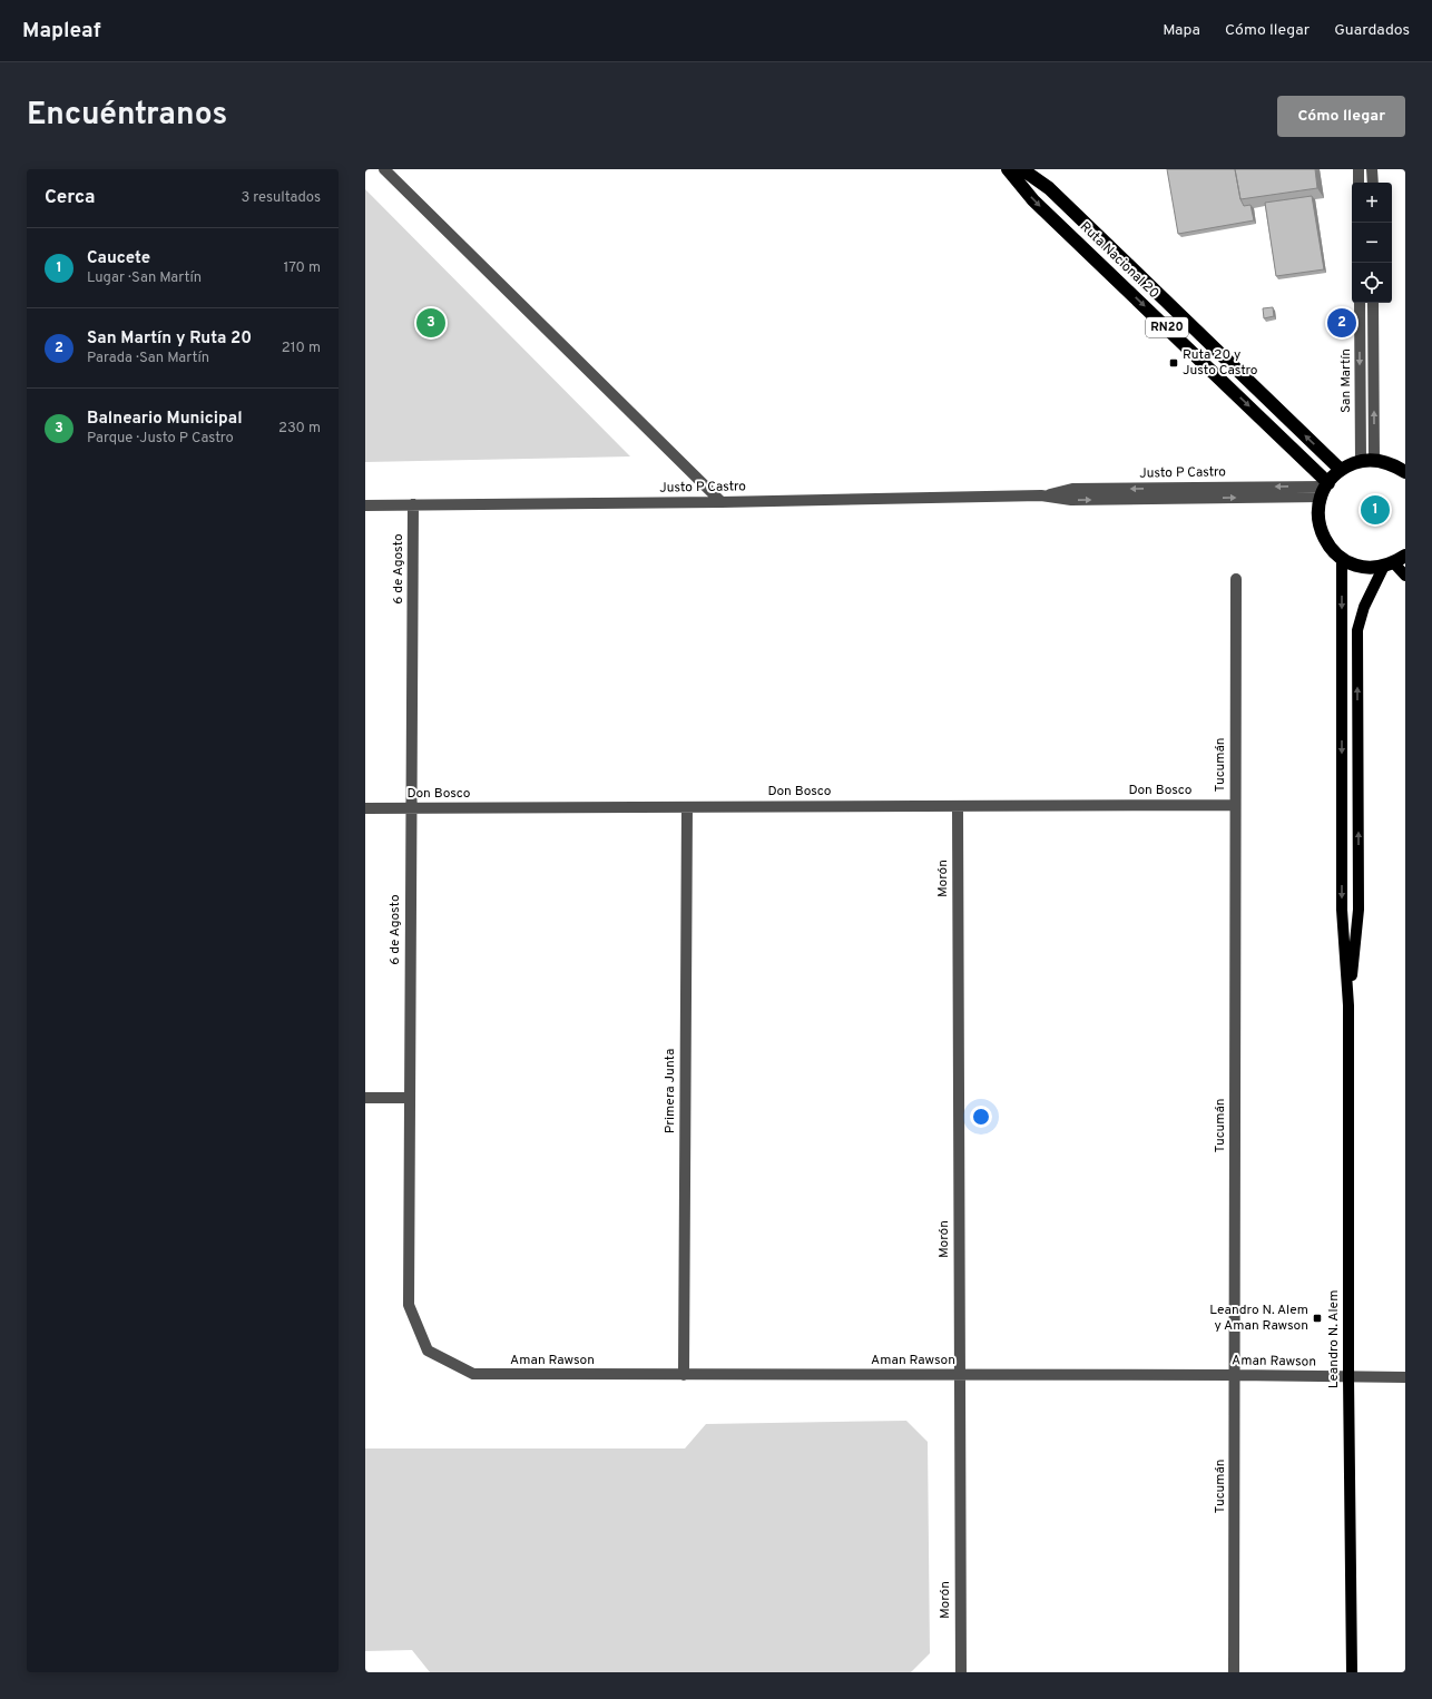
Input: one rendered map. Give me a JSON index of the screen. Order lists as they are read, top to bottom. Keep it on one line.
{"streets":{"highway":["Ruta Nacional 20","RN20"],"main road":["Leandro N. Alem"],"street":["San Martín","Justo P Castro","6 de Agosto","Tucumán","Don Bosco","Morón","Primera Junta","Aman Rawson"]},"crossings":[["Ruta Nacional 20","Justo P Castro"],["Justo P Castro","6 de Agosto"],["6 de Agosto","Don Bosco"],["6 de Agosto","Aman Rawson"],["Tucumán","Don Bosco"],["Tucumán","Aman Rawson"],["Don Bosco","Morón"],["Don Bosco","Primera Junta"],["Morón","Aman Rawson"],["Primera Junta","Aman Rawson"],["Leandro N. Alem","Aman Rawson"]],"places":{"transit":["Ruta 20 y Justo Castro","Leandro N. Alem y Aman Rawson"]},"page":{"header":"Mapleaf","nav":["Mapa","Cómo llegar","Guardados"],"title":"Encuéntranos","buttons":"Cómo llegar","heading":["Cerca","3 resultados"],"map_buttons":["+","−"],"list":[{"mark":"1","name":"Caucete","note":"Lugar · San Martín","value":"170 m"},{"mark":"2","name":"San Martín y Ruta 20","note":"Parada · San Martín","value":"210 m"},{"mark":"3","name":"Balneario Municipal","note":"Parque · Justo P Castro","value":"230 m"}],"pins":["2","3","1"]}}
